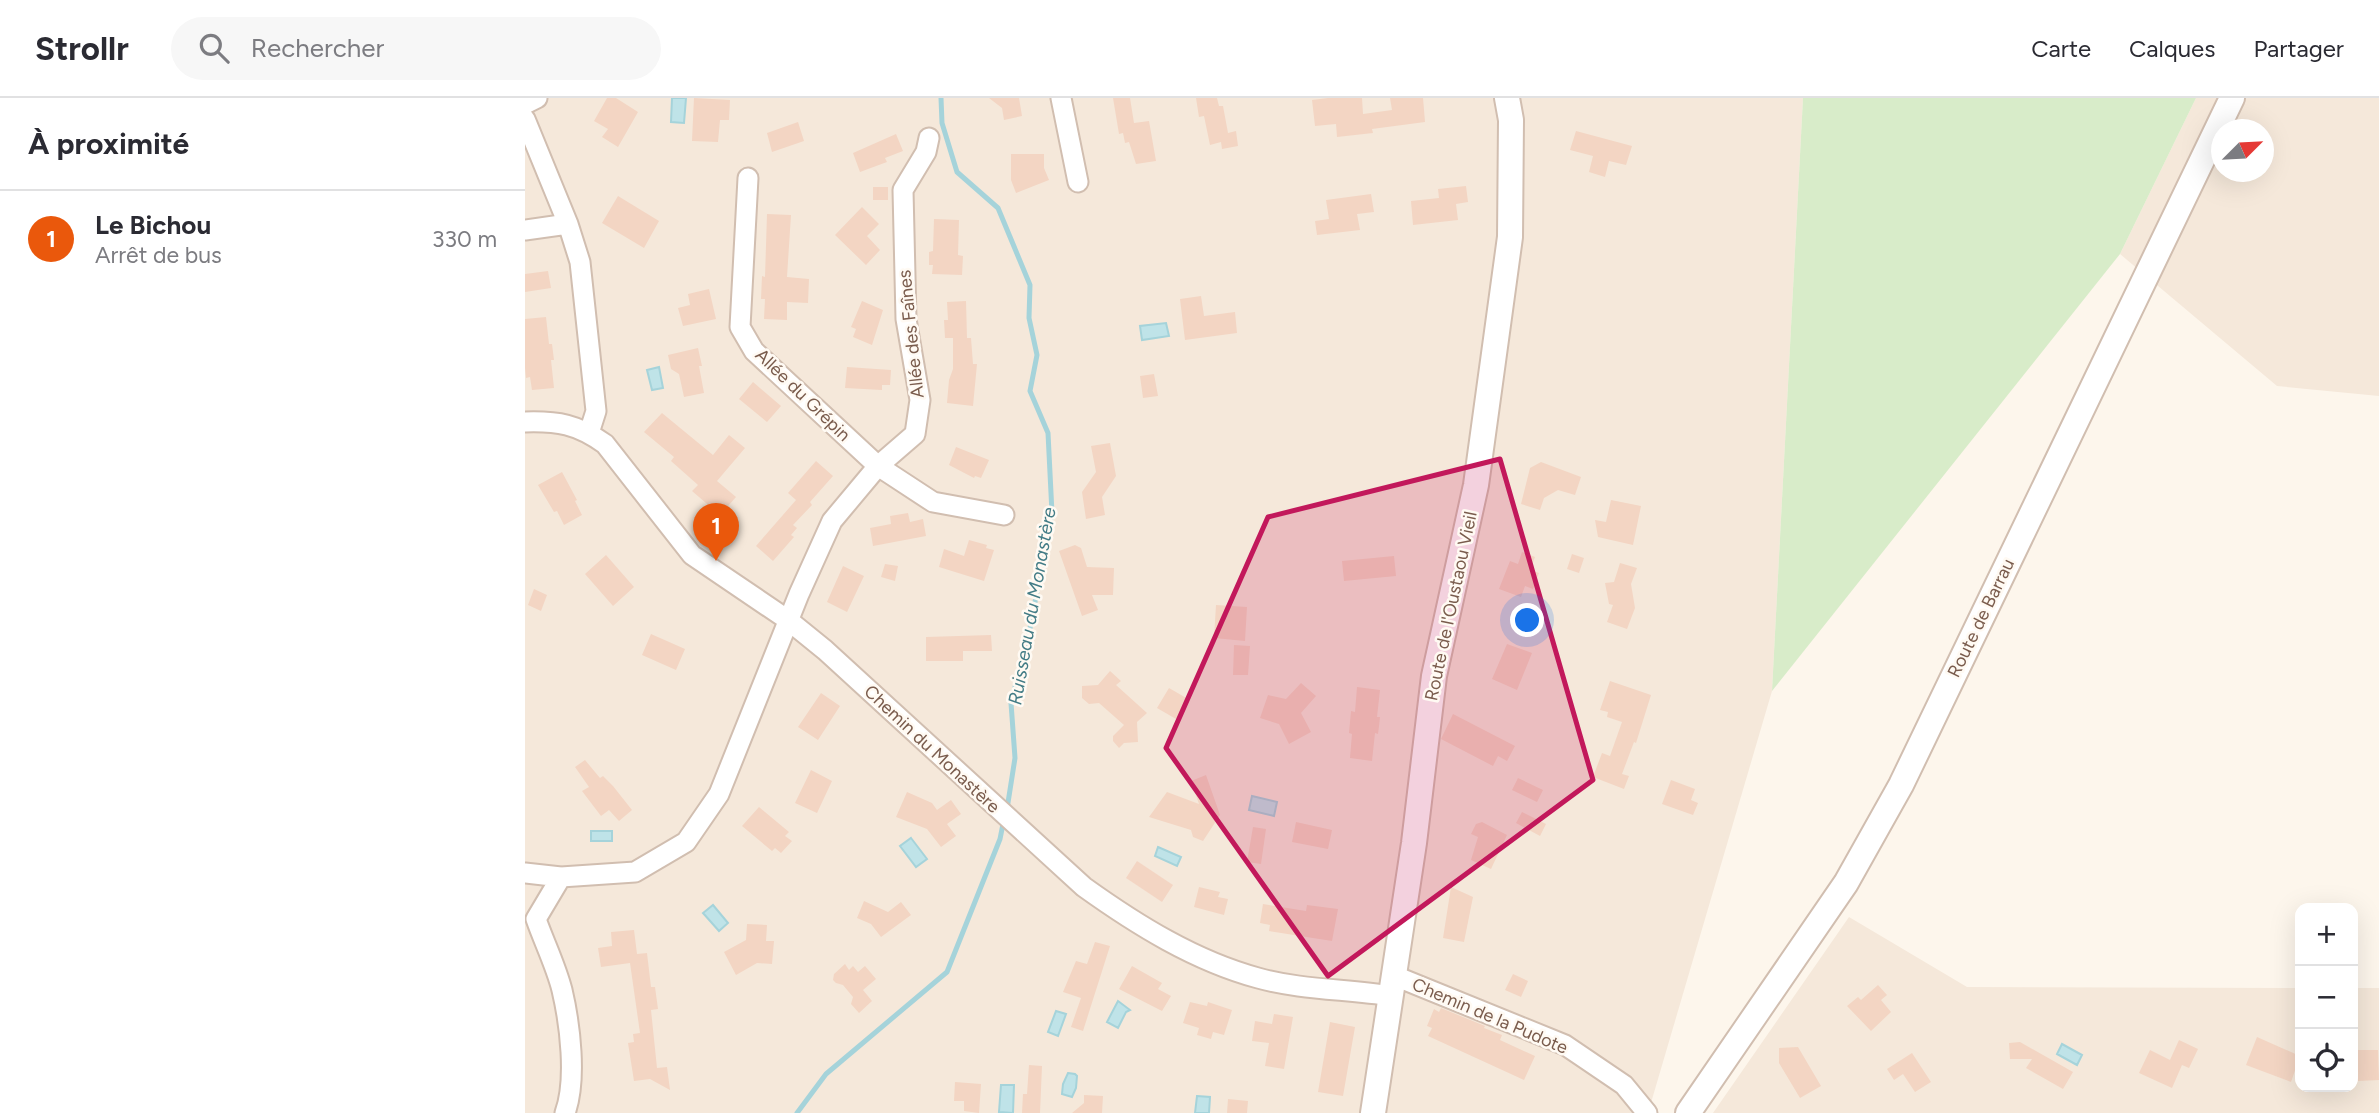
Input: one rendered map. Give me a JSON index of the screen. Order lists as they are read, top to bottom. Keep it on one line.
{"streets":{"street":["Allée des Faînes","Allée du Grépin","Route de l'Oustaou Vieil","Route de Barrau","Chemin du Monastère","Chemin de la Pudote"]},"crossings":[["Allée des Faînes","Allée du Grépin"],["Allée des Faînes","Chemin du Monastère"],["Route de l'Oustaou Vieil","Chemin du Monastère"],["Route de l'Oustaou Vieil","Chemin de la Pudote"],["Chemin du Monastère","Chemin de la Pudote"]],"water":["Ruisseau du Monastère"],"north":"top right","page":{"header":"Strollr","search":"Rechercher","nav":["Carte","Calques","Partager"],"heading":"À proximité","list":[{"mark":"1","name":"Le Bichou","note":"Arrêt de bus","value":"330 m"}],"pins":"1","map_buttons":["+","−"]}}
